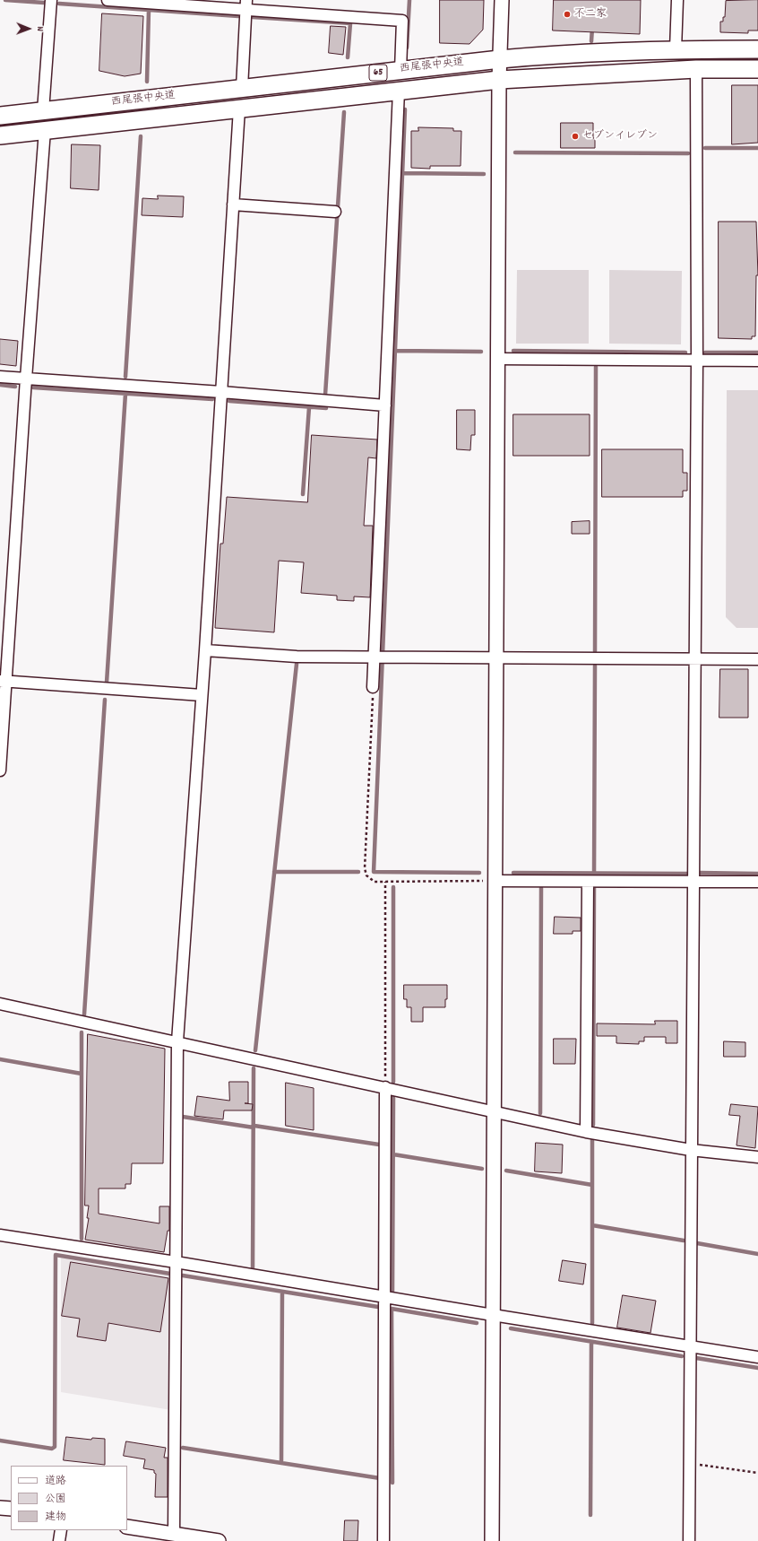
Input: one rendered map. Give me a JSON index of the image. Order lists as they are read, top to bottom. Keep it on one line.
{"streets":{"main road":["西尾張中央道","65"]},"places":["不二家","セブンイレブン"],"legend":["道路","公園","建物"],"north":"right"}
